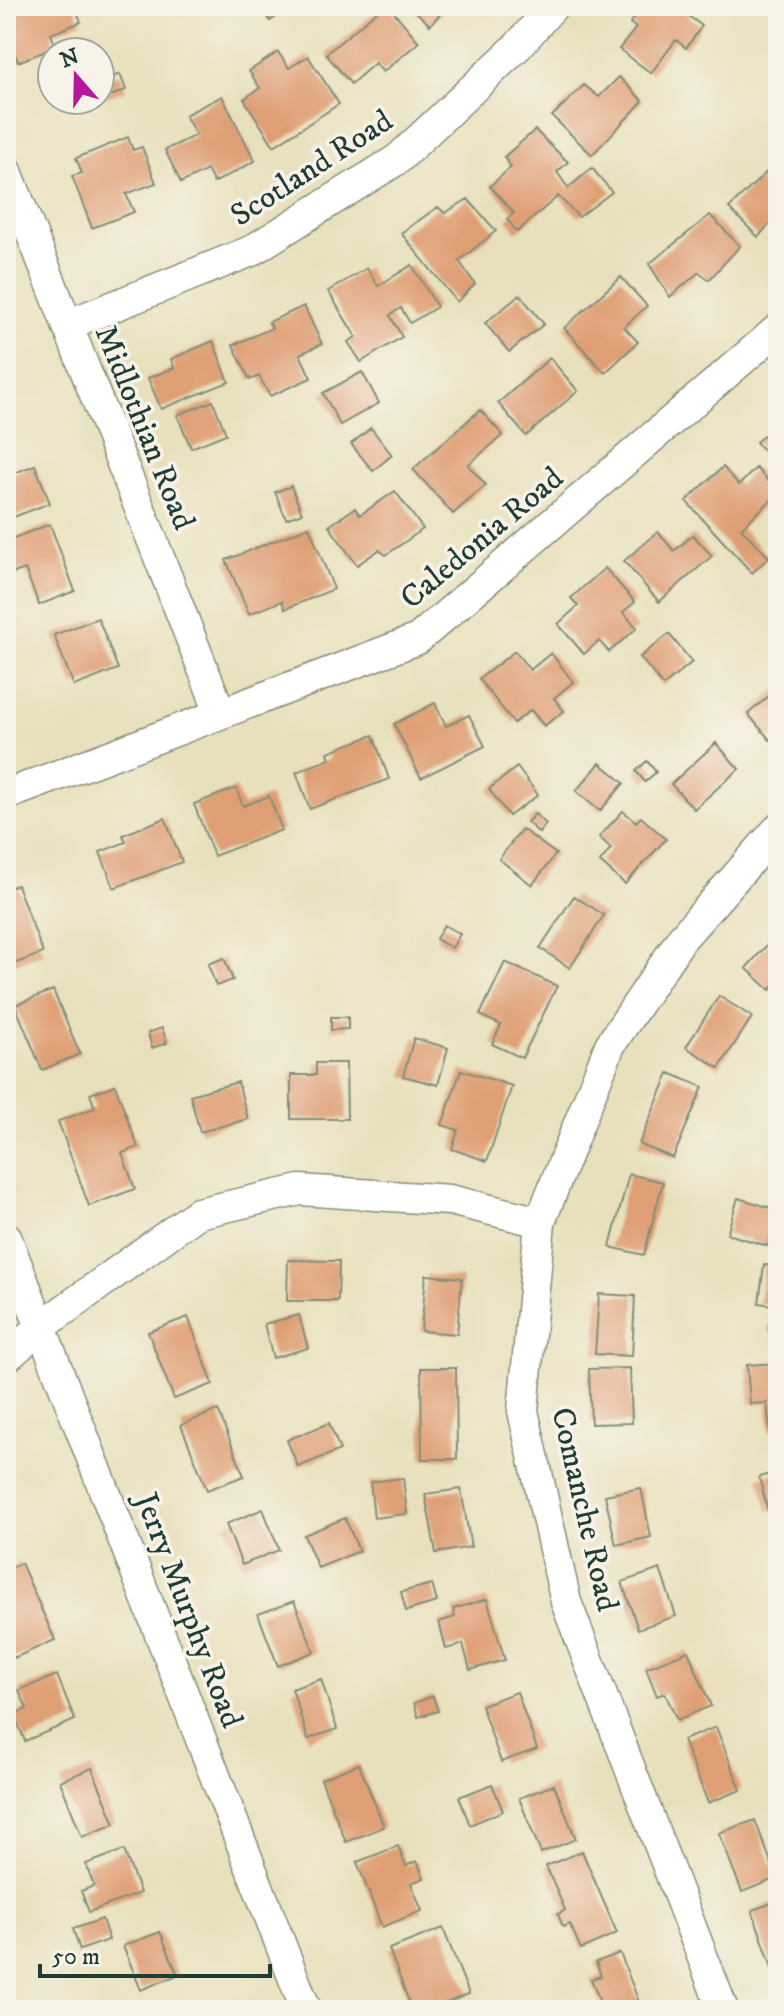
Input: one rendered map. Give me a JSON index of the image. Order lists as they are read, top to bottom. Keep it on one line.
{"streets":{"street":["Scotland Road","Midlothian Road","Caledonia Road","Comanche Road","Jerry Murphy Road"]},"crossings":[["Scotland Road","Midlothian Road"],["Midlothian Road","Caledonia Road"]],"scale_bar":"50 m","north":"top"}
